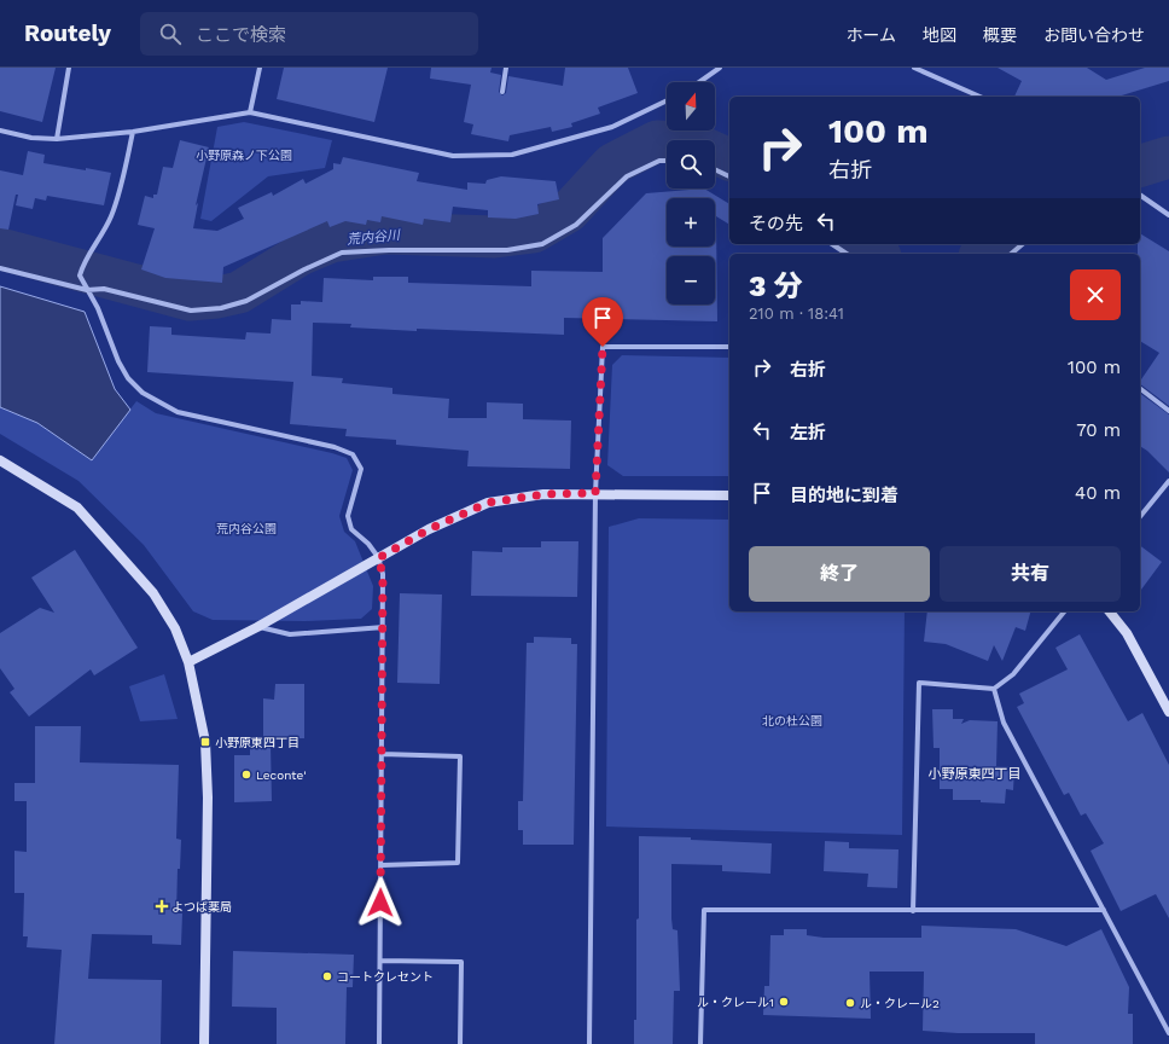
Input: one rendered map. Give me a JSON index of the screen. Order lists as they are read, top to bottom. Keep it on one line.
{"districts":["小野原東四丁目"],"water":["荒内谷川"],"parks":["小野原森ノ下公園","荒内谷公園","北の杜公園"],"places":{"transit":["小野原東四丁目"],"other":["Leconte'","コートクレセント","ル・クレール1","ル・クレール2"],"health":["よつば薬局"]},"north":"top","page":{"header":"Routely","search":"ここで検索","nav":["ホーム","地図","概要","お問い合わせ"],"map_buttons":["+","−"],"turn":["100 m","右折"],"then":"その先","heading":["3 分","210 m · 18:41"],"list":[{"name":"右折","value":"100 m"},{"name":"左折","value":"70 m"},{"name":"目的地に到着","value":"40 m"}],"buttons":["終了","共有"]}}
